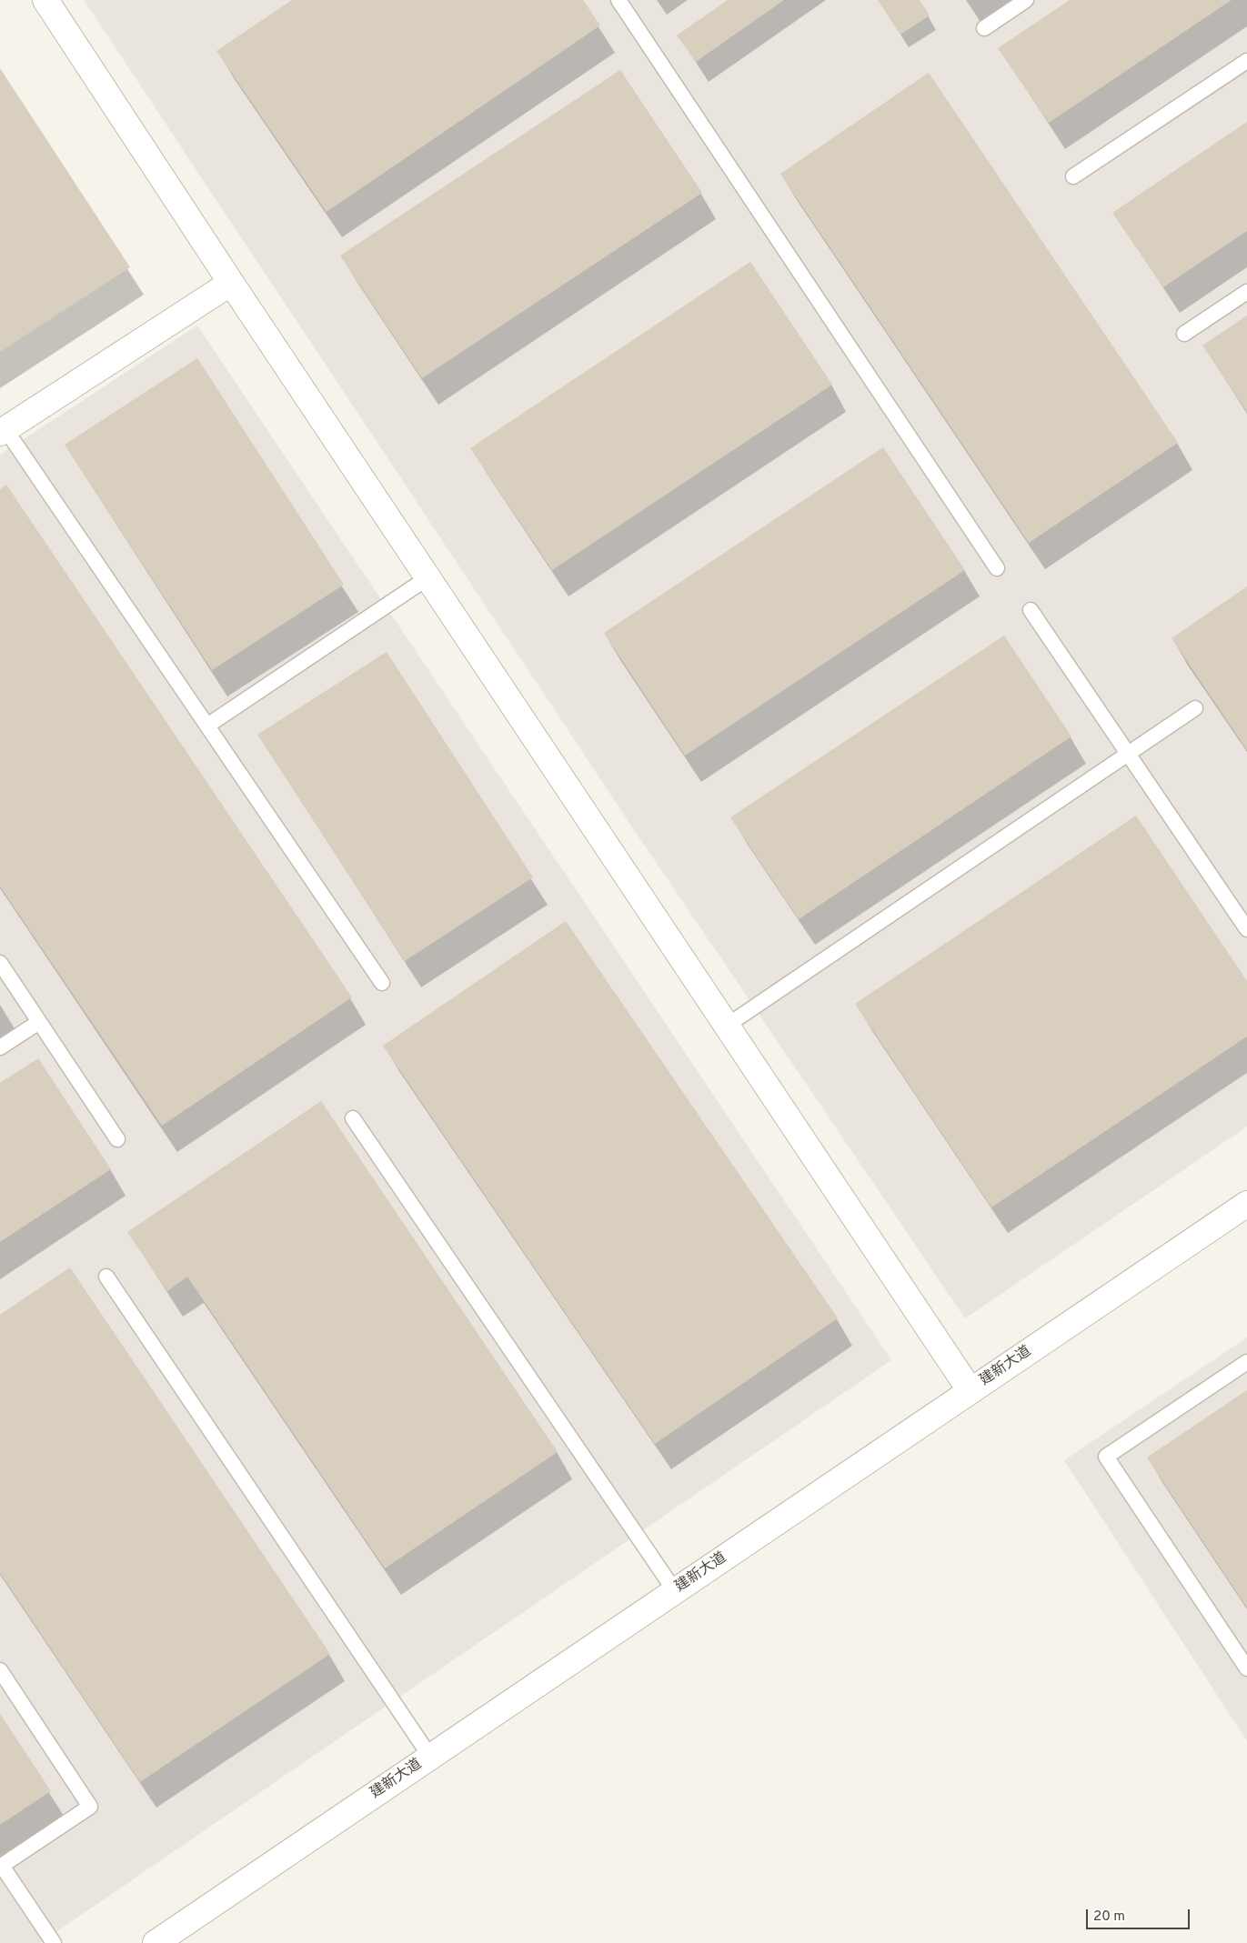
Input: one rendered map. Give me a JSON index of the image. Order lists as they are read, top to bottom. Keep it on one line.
{"streets":{"street":["建新大道"]},"scale_bar":"20 m"}
